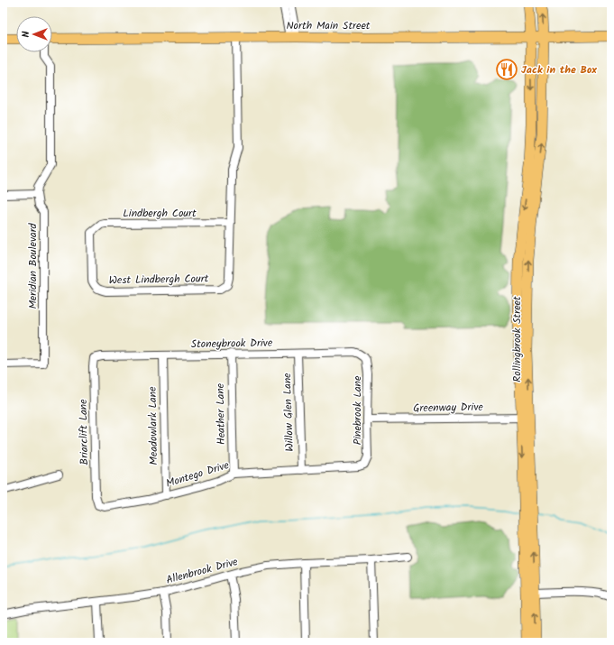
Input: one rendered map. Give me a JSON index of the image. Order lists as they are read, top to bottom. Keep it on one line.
{"streets":{"main road":["North Main Street","Rollingbrook Street"],"street":["Lindbergh Court","Meridian Boulevard","West Lindbergh Court","Stoneybrook Drive","Greenway Drive","Pinebrook Lane","Willow Glen Lane","Heather Lane","Meadowlark Lane","Briarclift Lane","Montego Drive","Allenbrook Drive"]},"crossings":[["North Main Street","Rollingbrook Street"],["Lindbergh Court","West Lindbergh Court"],["Rollingbrook Street","Greenway Drive"],["Stoneybrook Drive","Pinebrook Lane"],["Stoneybrook Drive","Willow Glen Lane"],["Stoneybrook Drive","Heather Lane"],["Stoneybrook Drive","Meadowlark Lane"],["Stoneybrook Drive","Briarclift Lane"],["Greenway Drive","Pinebrook Lane"],["Pinebrook Lane","Montego Drive"],["Willow Glen Lane","Montego Drive"],["Heather Lane","Montego Drive"],["Meadowlark Lane","Montego Drive"],["Briarclift Lane","Montego Drive"]],"places":{"restaurant":["Jack in the Box"]},"north":"left"}
